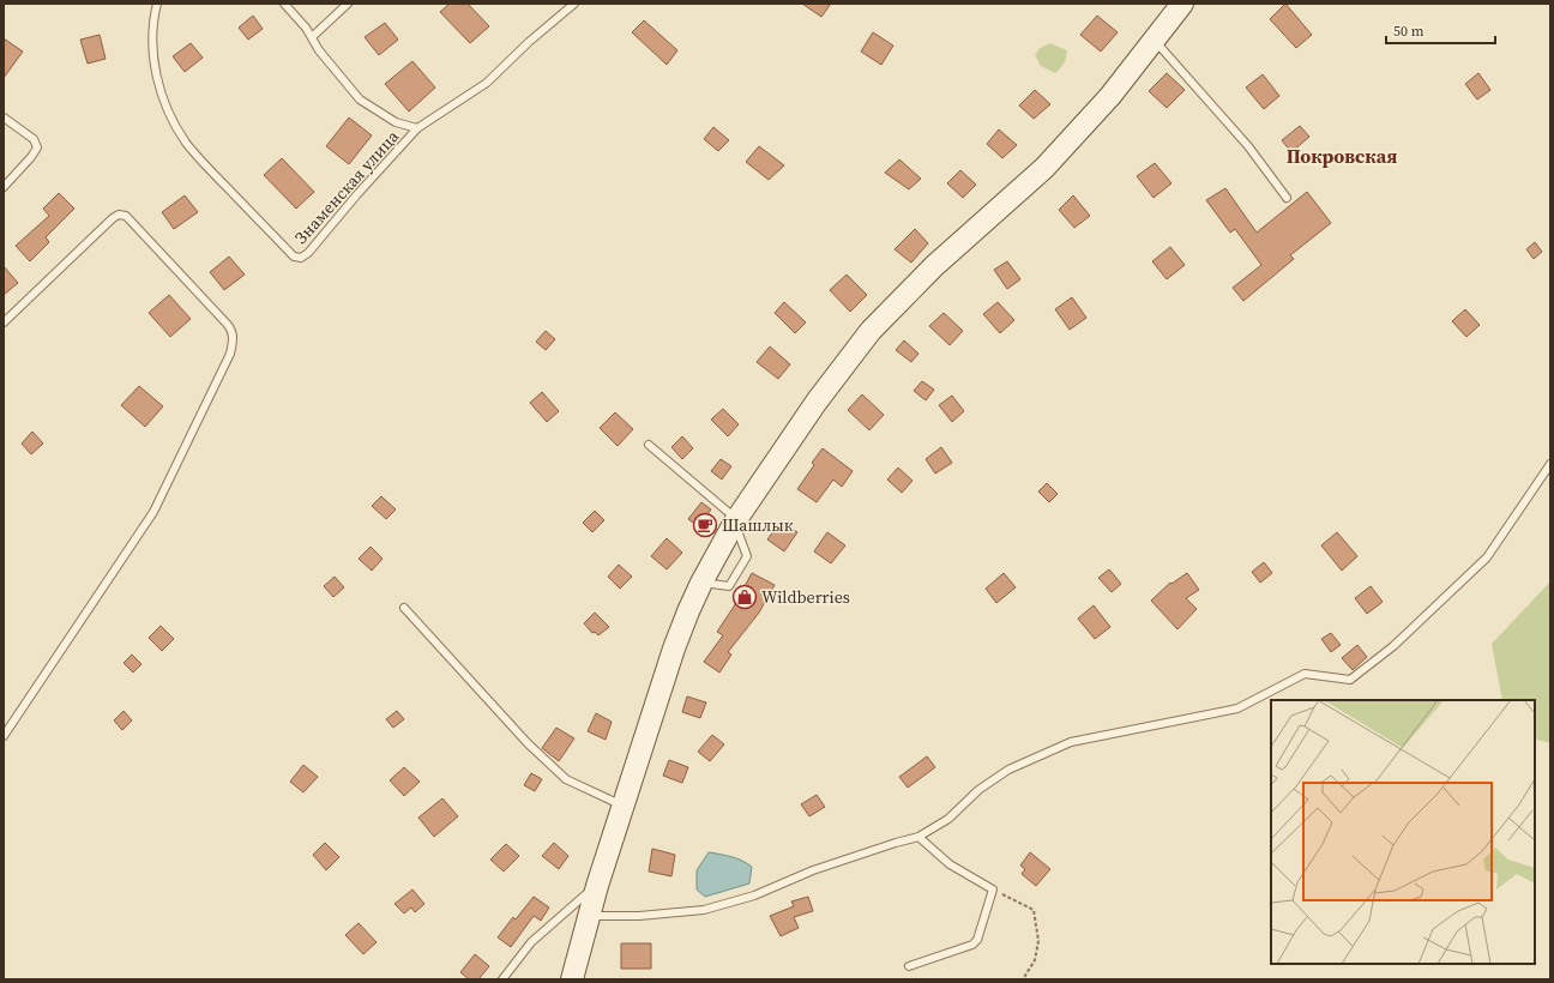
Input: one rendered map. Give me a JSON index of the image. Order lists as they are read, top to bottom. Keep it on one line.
{"streets":{"lane":["Знаменская улица"]},"districts":["Покровская"],"places":{"cafe":["Шашлык"],"shop":["Wildberries"]},"scale_bar":"50 m"}
